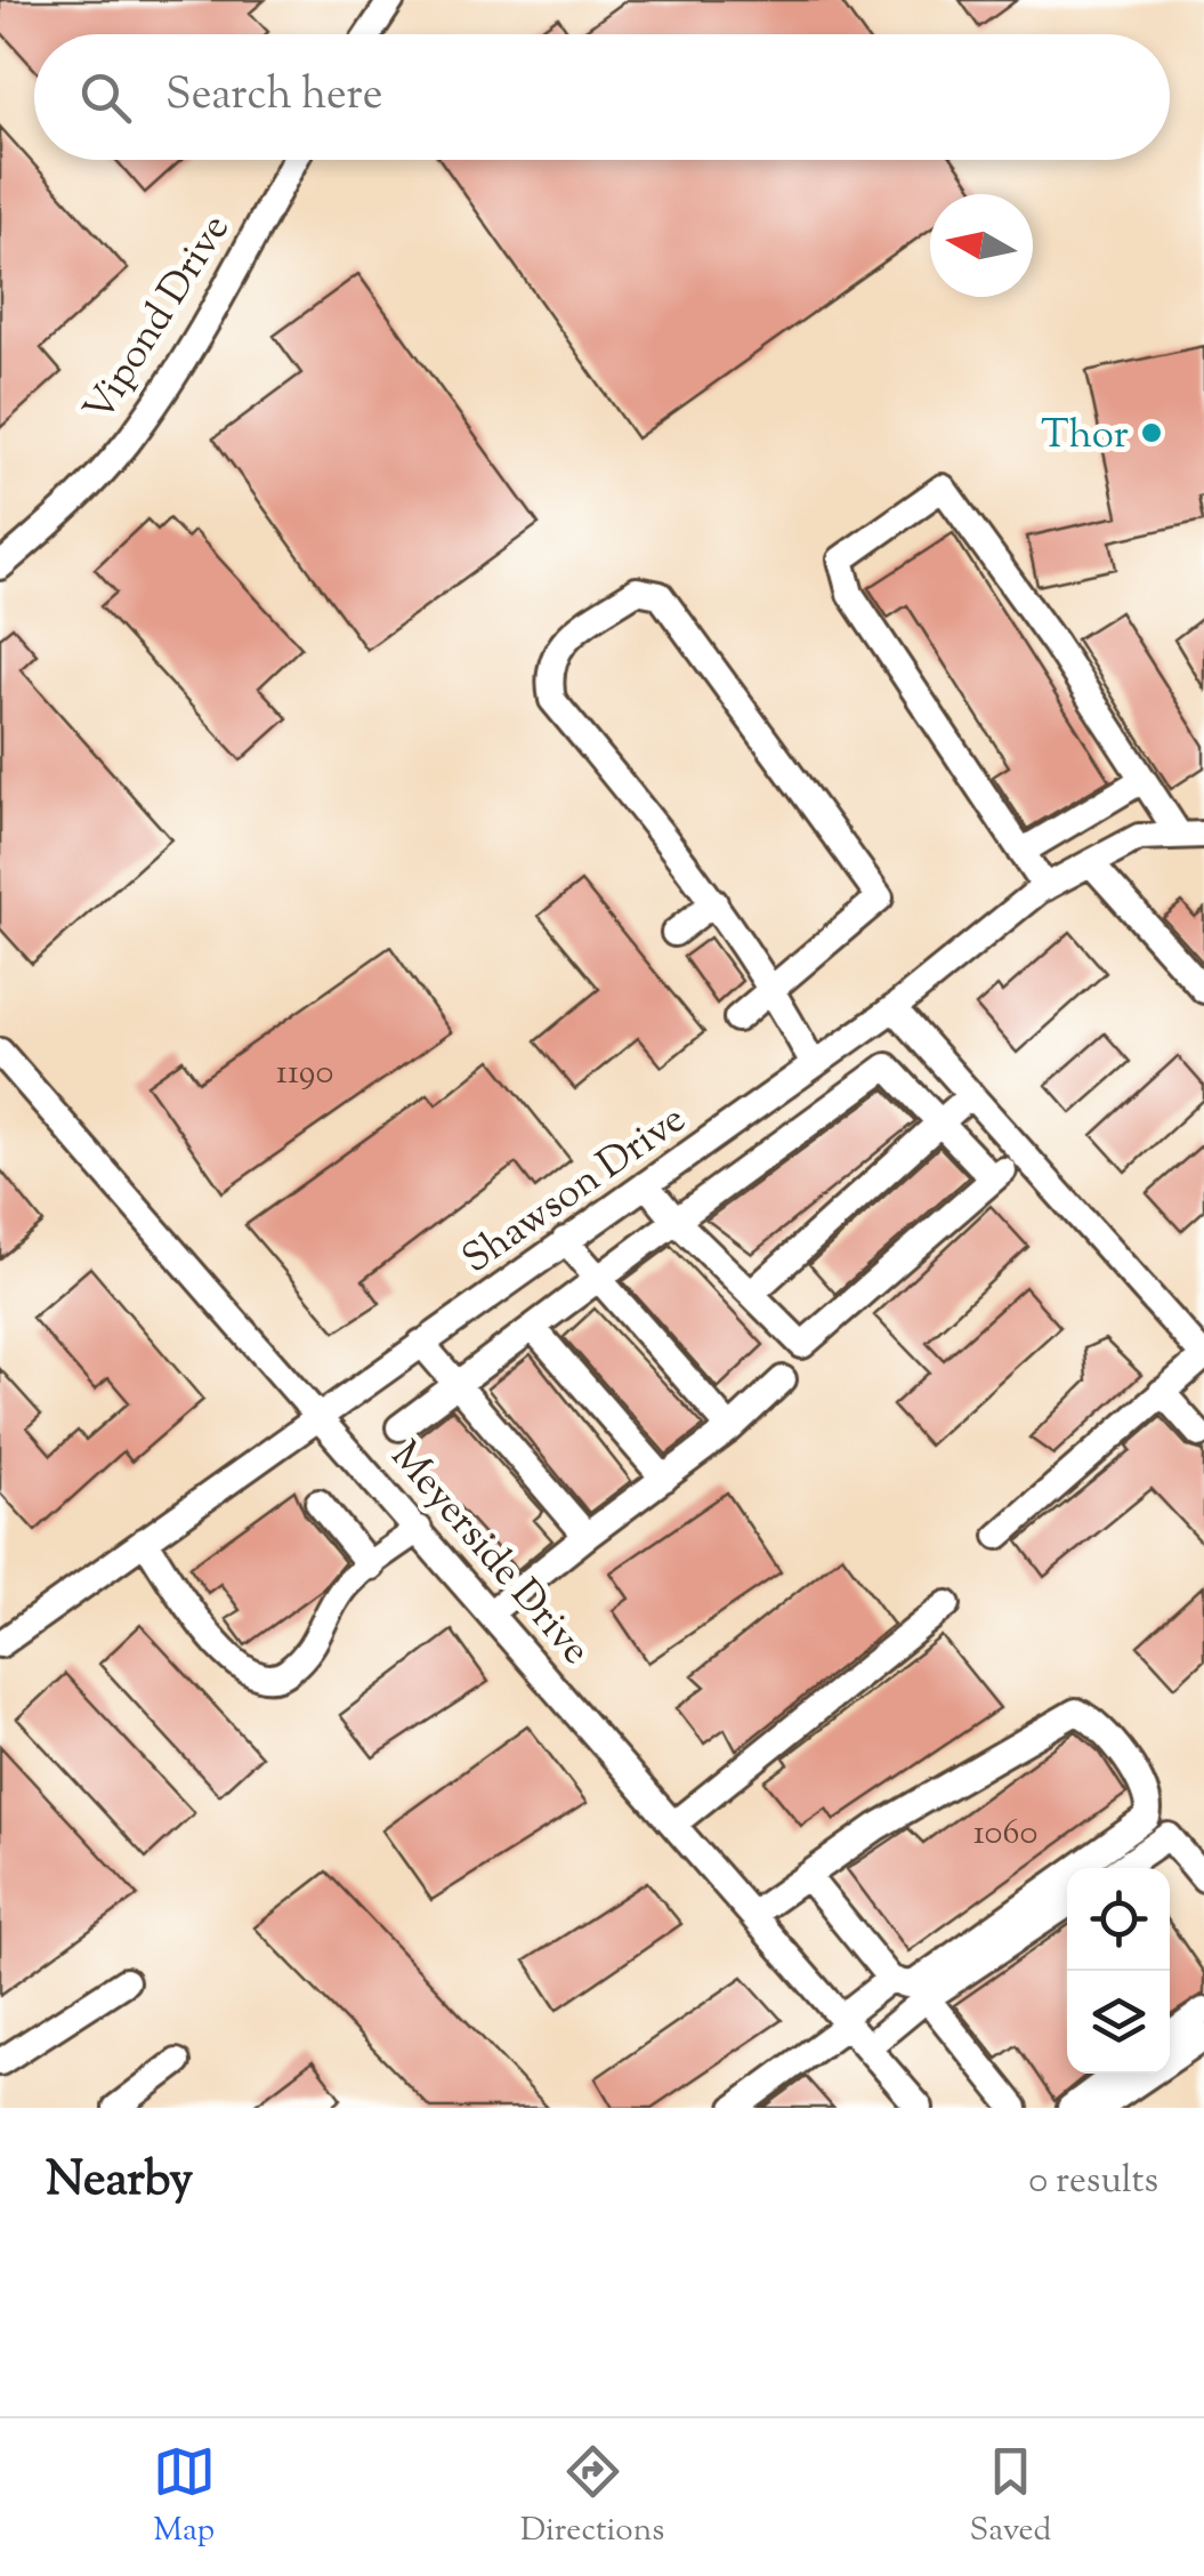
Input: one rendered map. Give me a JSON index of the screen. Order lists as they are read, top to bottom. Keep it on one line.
{"streets":{"street":["Vipond Drive","Shawson Drive","Meyerside Drive"]},"crossings":[["Shawson Drive","Meyerside Drive"]],"places":["Thor"],"house_numbers":["1190","1060"],"north":"left","page":{"search":"Search here","heading":["Nearby","0 results"],"nav":["Map","Directions","Saved"]}}
